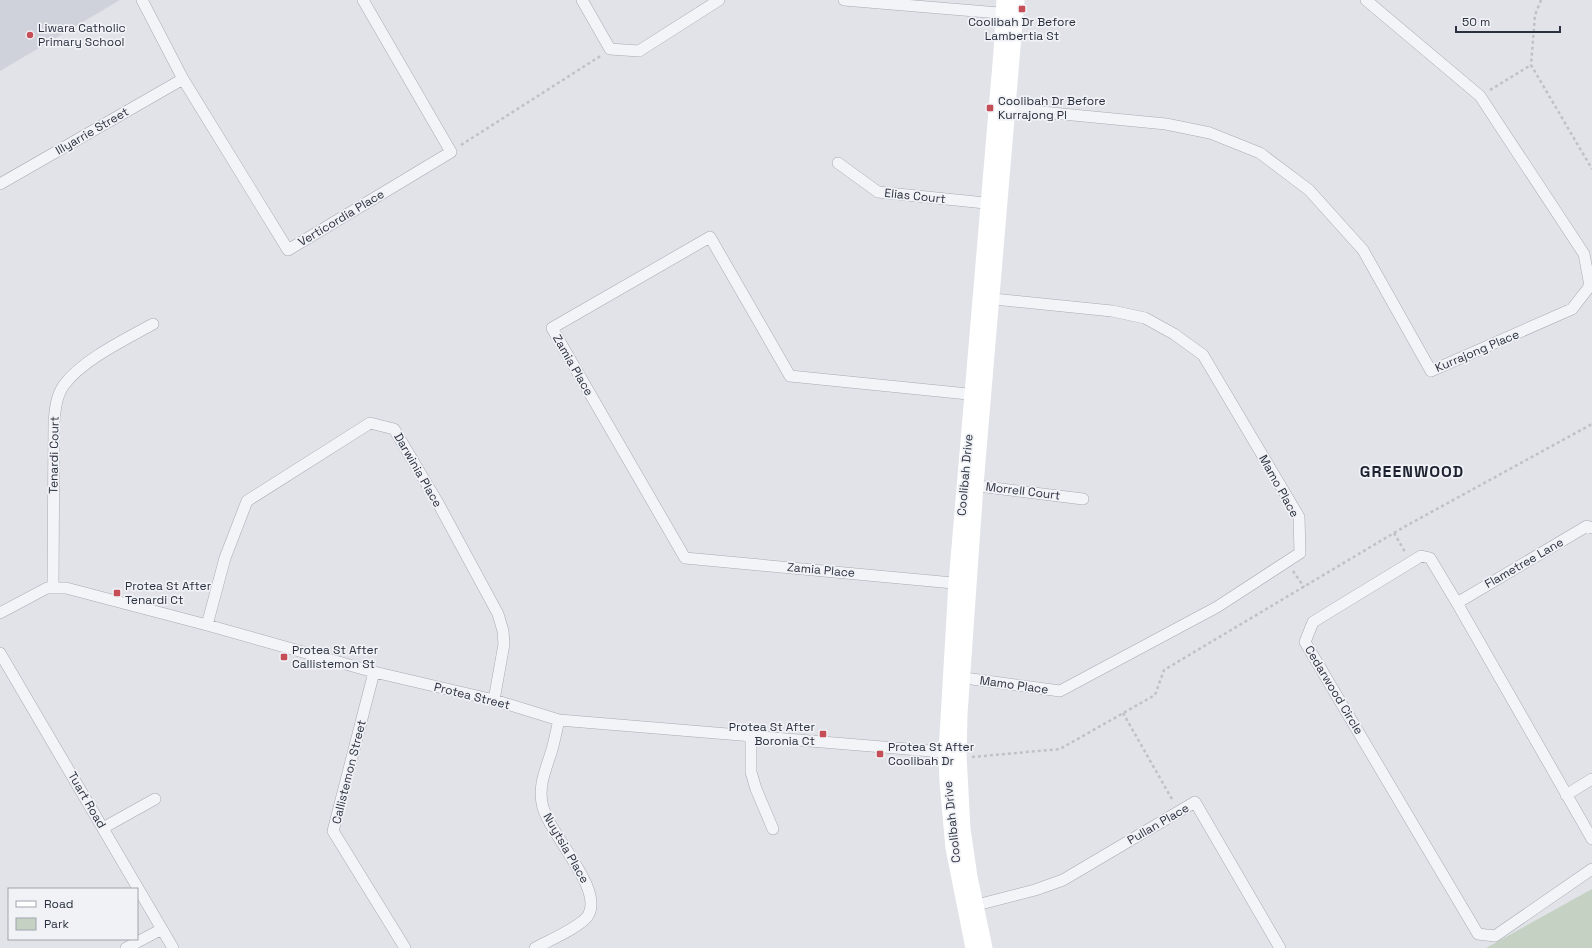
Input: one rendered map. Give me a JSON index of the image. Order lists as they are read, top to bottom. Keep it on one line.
{"streets":{"main road":["Coolibah Drive"],"street":["Illyarrie Street","Elias Court","Verticordia Place","Kurrajong Place","Zamia Place","Tenardi Court","Darwinia Place","Mamo Place","Morrell Court","Flametree Lane","Cedarwood Circle","Protea Street","Callistemon Street","Tuart Road","Pullan Place","Nuytsia Place"]},"crossings":[["Illyarrie Street","Verticordia Place"],["Elias Court","Coolibah Drive"],["Kurrajong Place","Coolibah Drive"],["Zamia Place","Coolibah Drive"],["Tenardi Court","Protea Street"],["Darwinia Place","Protea Street"],["Coolibah Drive","Mamo Place"],["Coolibah Drive","Morrell Court"],["Coolibah Drive","Protea Street"],["Coolibah Drive","Pullan Place"],["Flametree Lane","Cedarwood Circle"],["Protea Street","Callistemon Street"],["Protea Street","Nuytsia Place"]],"districts":["GREENWOOD"],"places":{"transit":["Coolibah Dr Before Lambertia St","Coolibah Dr Before Kurrajong Pl","Protea St After Tenardi Ct","Protea St After Callistemon St","Protea St After Boronia Ct","Protea St After Coolibah Dr"],"other":["Liwara Catholic Primary School"]},"legend":["Road","Park"],"scale_bar":"50 m"}
